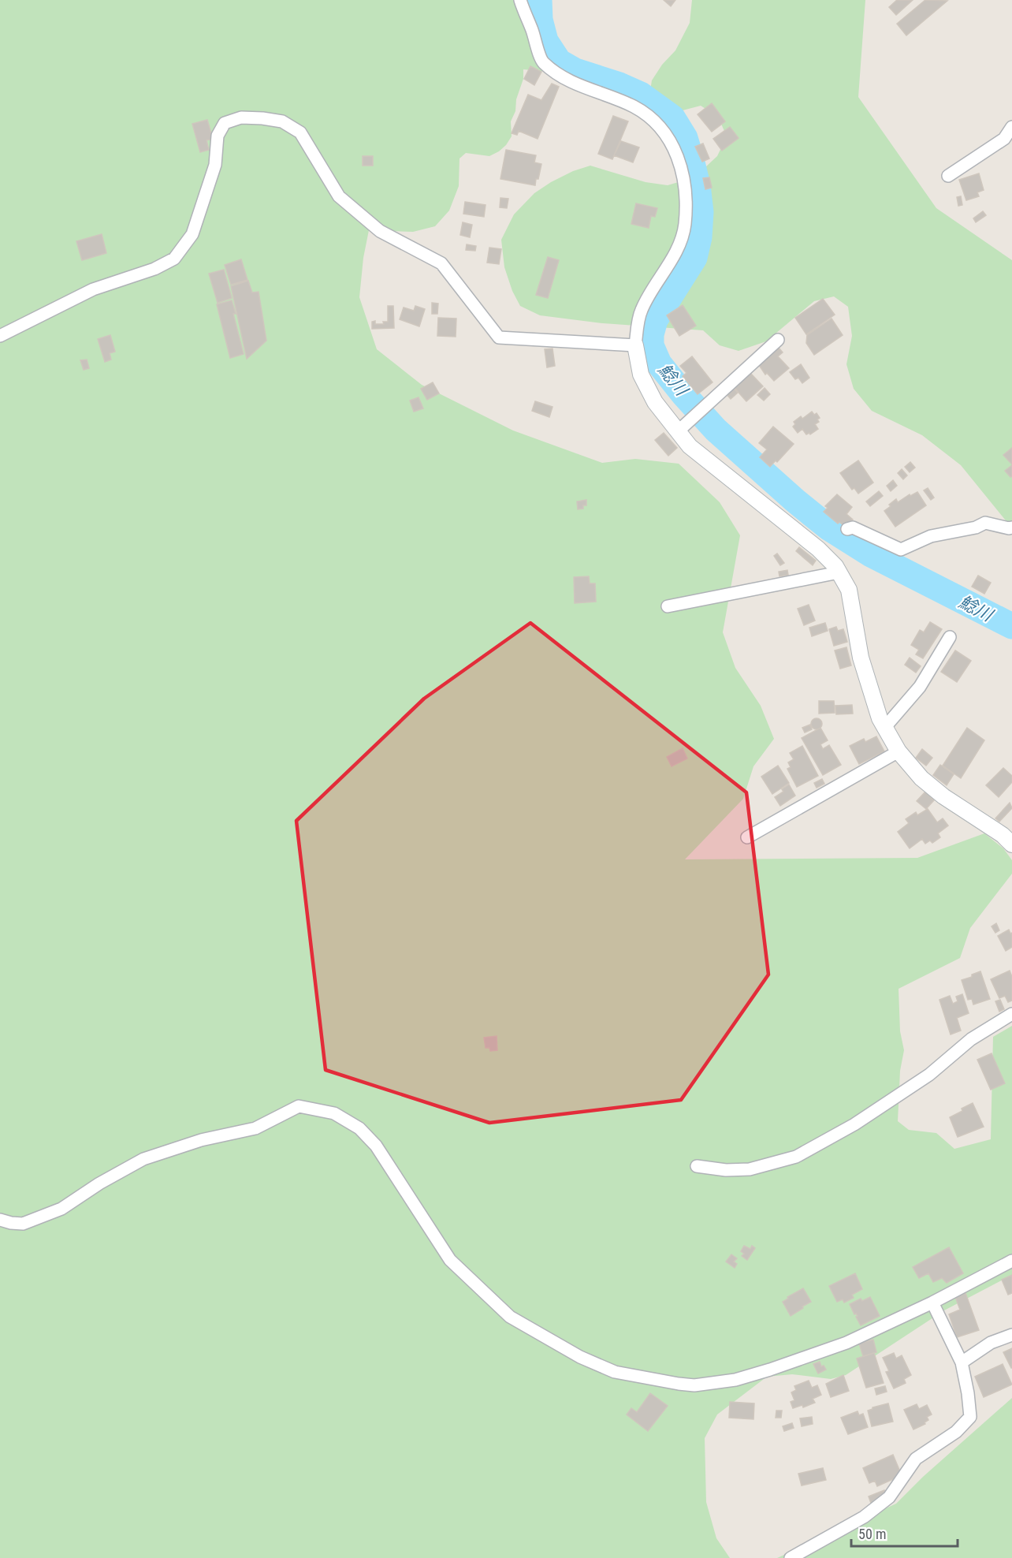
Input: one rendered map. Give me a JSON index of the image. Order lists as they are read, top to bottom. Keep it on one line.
{"water":["鯰川"],"scale_bar":"50 m"}
